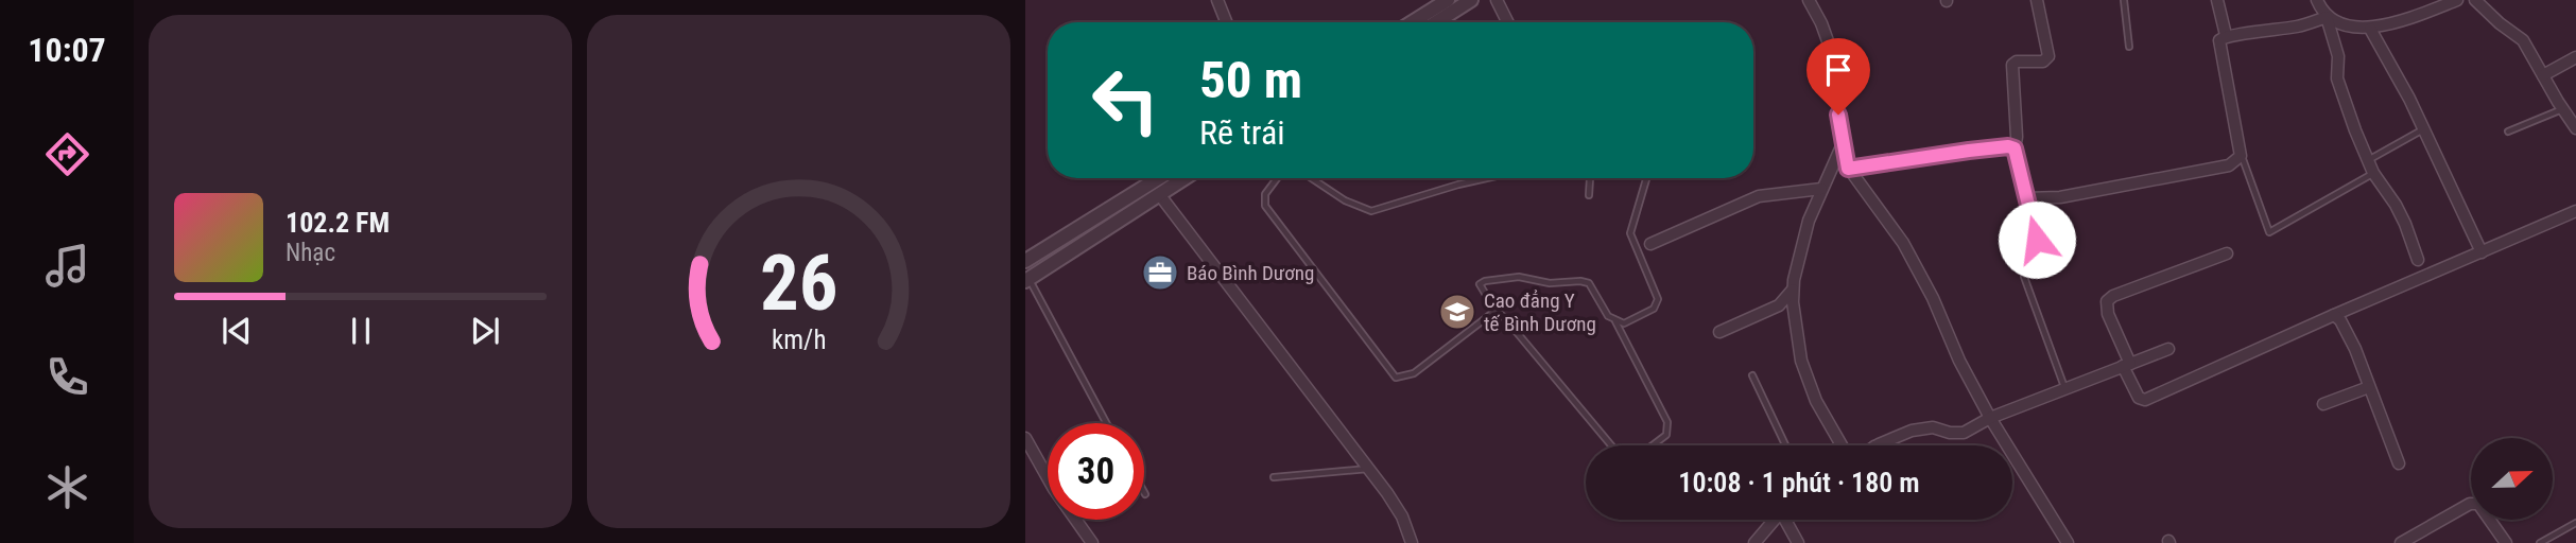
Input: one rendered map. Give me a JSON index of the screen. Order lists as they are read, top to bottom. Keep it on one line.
{"places":{"office":["Báo Bình Dương"],"school or university":["Cao đẳng Y tế Bình Dương"]},"north":"right","page":{"tabs":"10:07","turn":["50 m","Rẽ trái"],"song":["102.2 FM","Nhạc"],"limit":"30","trip":"10:08 · 1 phút · 180 m","gauge":["26","km/h"]}}
